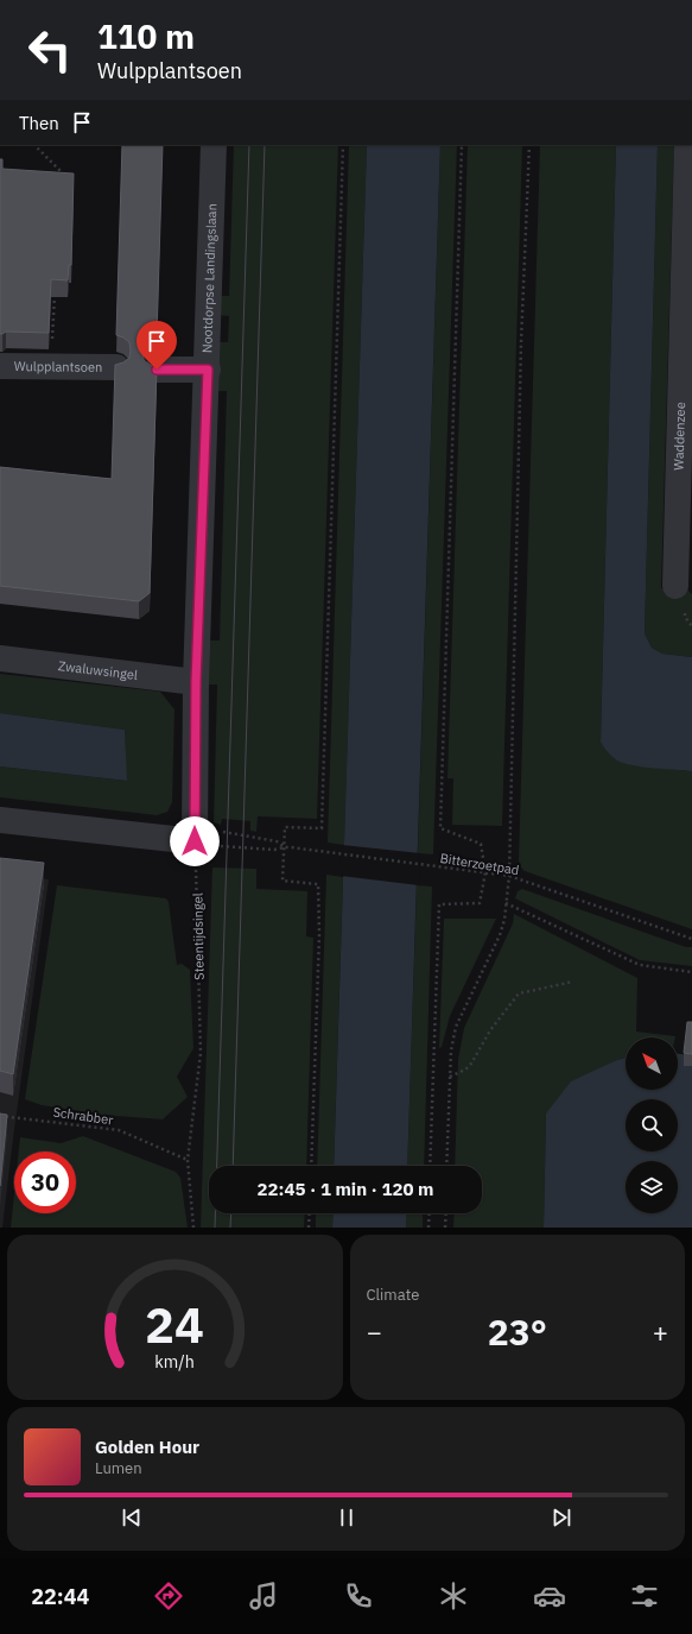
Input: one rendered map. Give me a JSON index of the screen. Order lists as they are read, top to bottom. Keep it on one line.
{"streets":{"street":["Nootdorpse Landingslaan","Wulpplantsoen","Waddenzee","Zwaluwsingel"],"path":["Bitterzoetpad","Steentijdsingel","Schrabber"]},"crossings":[["Nootdorpse Landingslaan","Zwaluwsingel"],["Nootdorpse Landingslaan","Bitterzoetpad"],["Nootdorpse Landingslaan","Steentijdsingel"],["Bitterzoetpad","Steentijdsingel"],["Steentijdsingel","Schrabber"]],"north":"top left","page":{"turn":["110 m","Wulpplantsoen"],"then":"Then","limit":"30","trip":"22:45 · 1 min · 120 m","tile":"Climate","heat":["−","23°","+"],"song":["Golden Hour","Lumen"],"tabs":"22:44","gauge":["24","km/h"]}}
